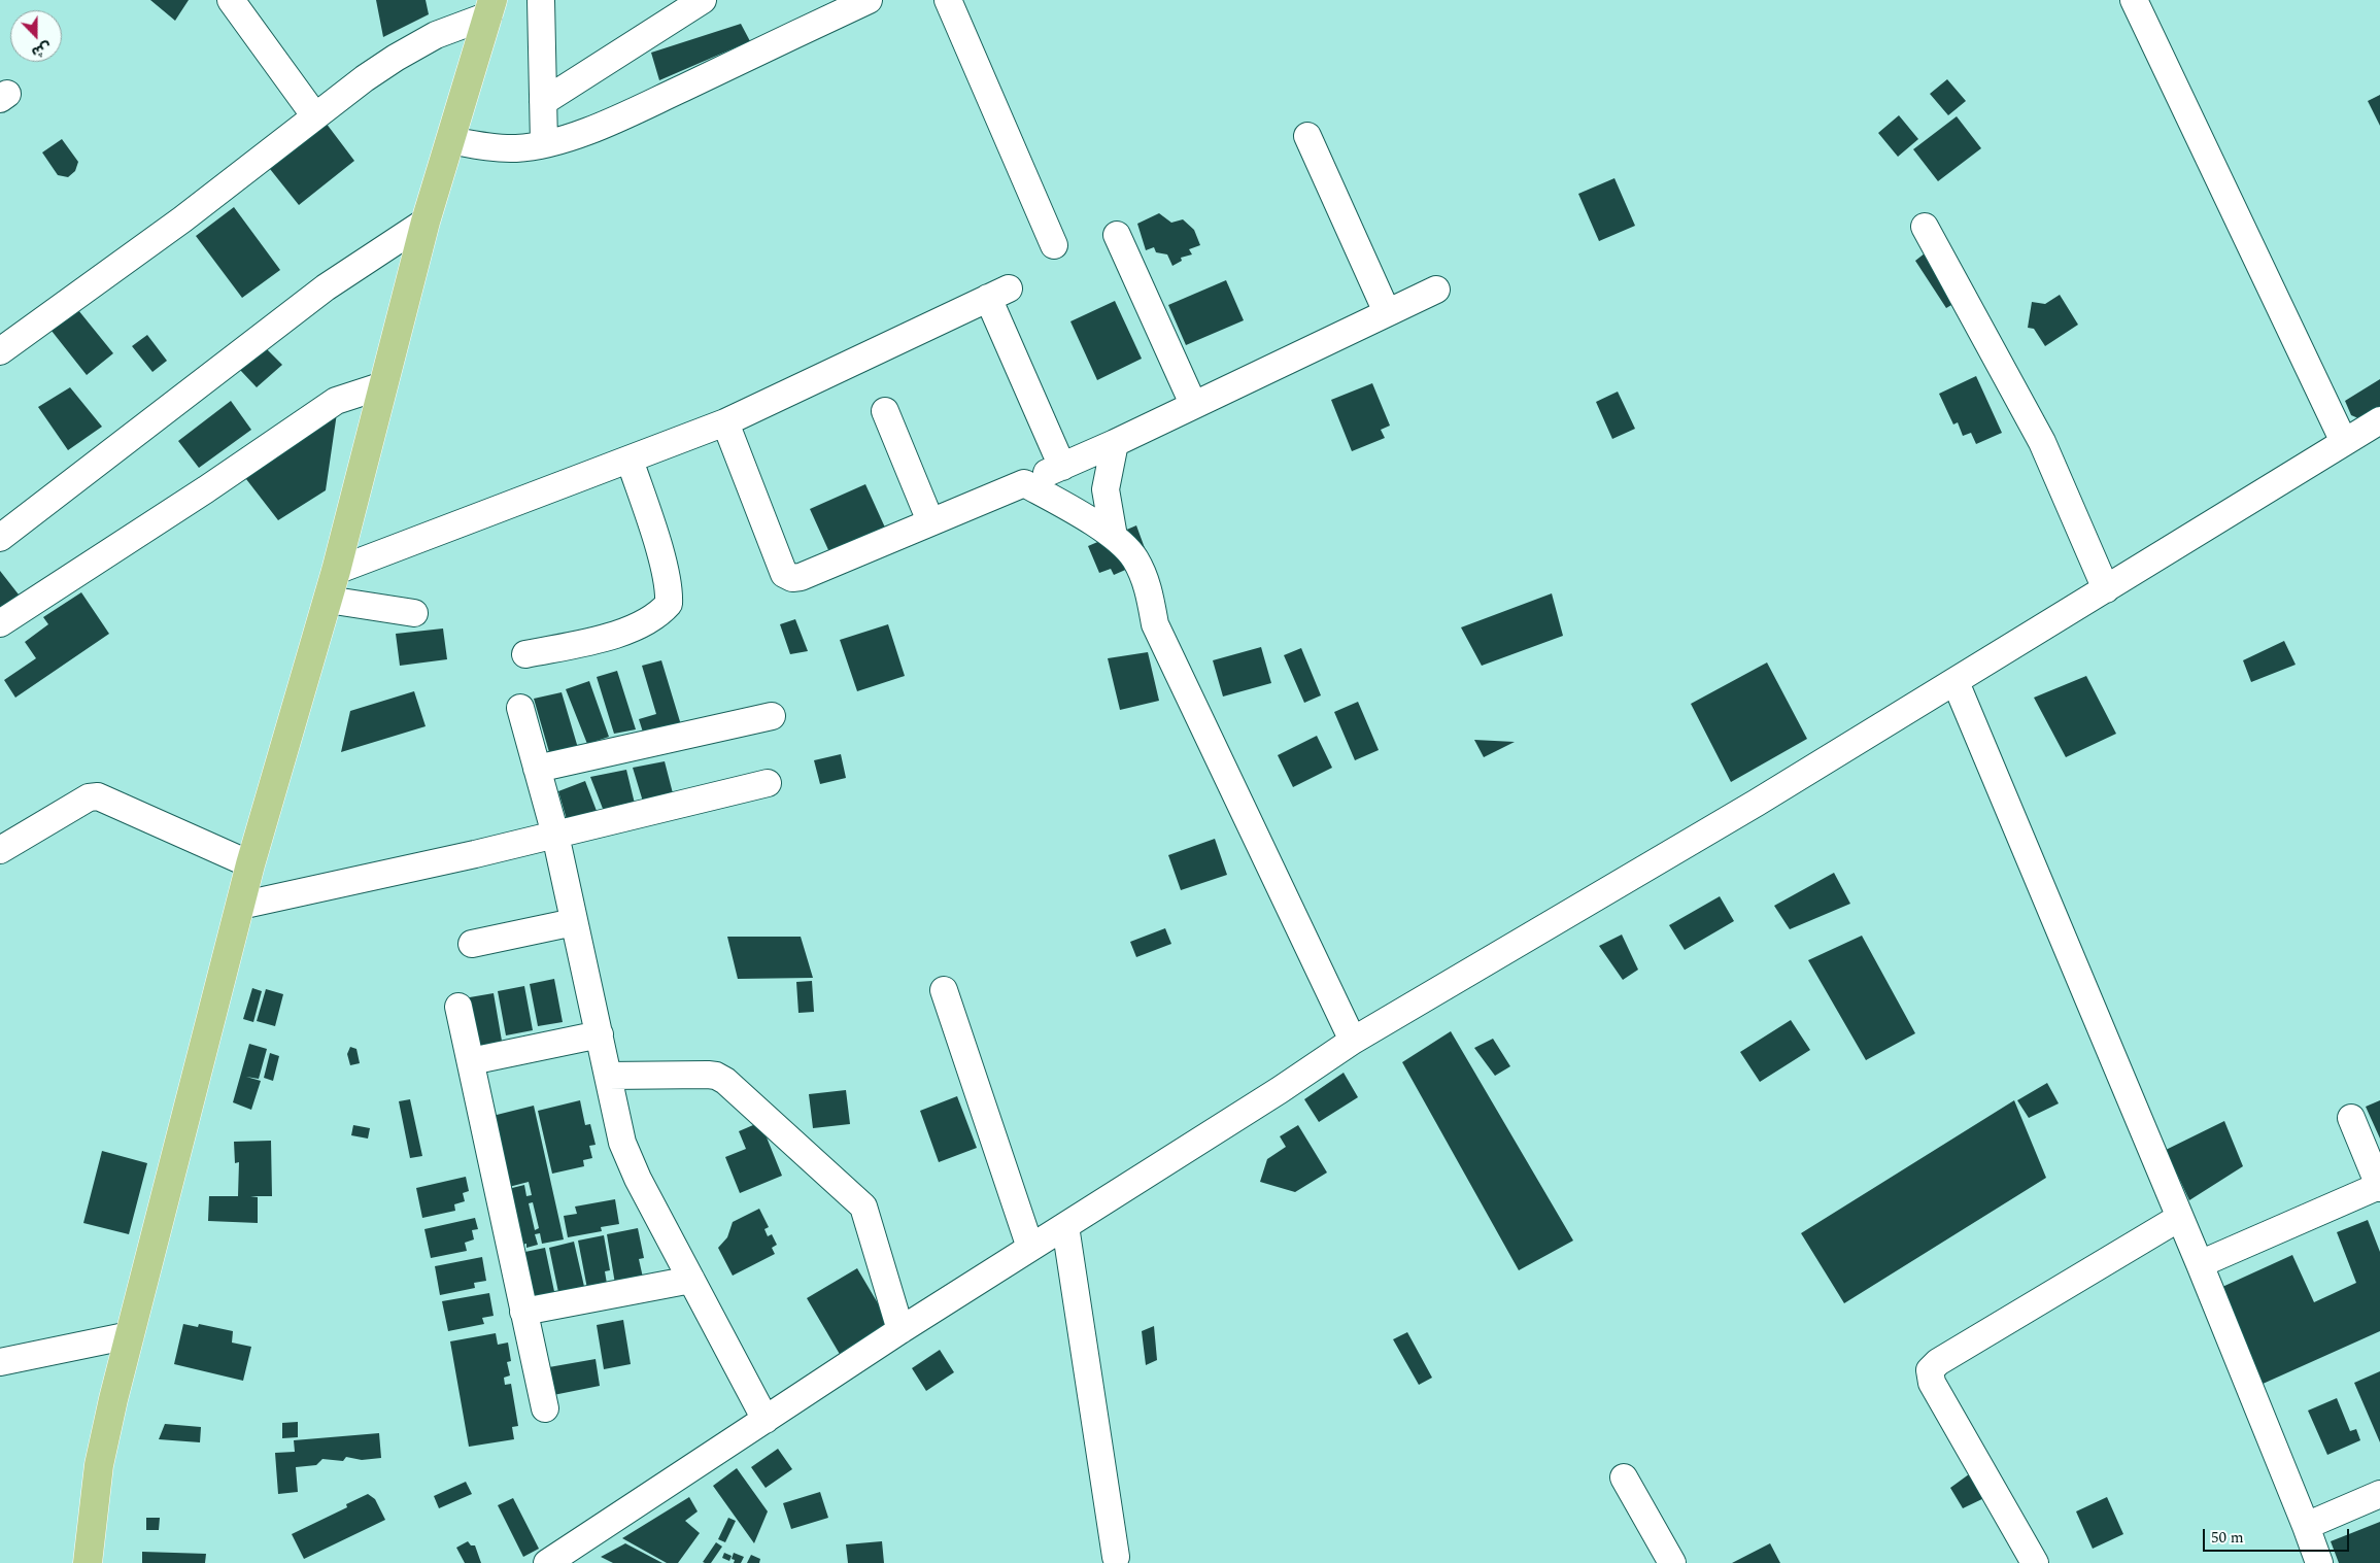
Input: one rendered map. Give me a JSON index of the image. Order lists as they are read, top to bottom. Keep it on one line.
{"scale_bar":"50 m","north":"bottom"}
